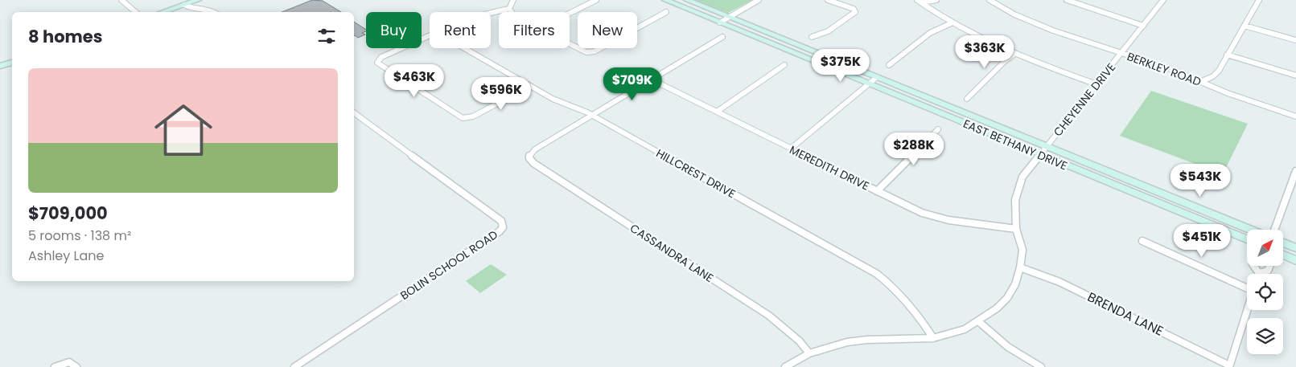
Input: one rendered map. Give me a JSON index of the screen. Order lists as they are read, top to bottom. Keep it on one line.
{"streets":{"main road":["EAST BETHANY DRIVE"],"street":["BERKLEY ROAD","CHEYENNE DRIVE","MEREDITH DRIVE","HILLCREST DRIVE","CASSANDRA LANE","BOLIN SCHOOL ROAD","BRENDA LANE"]},"crossings":[["BERKLEY ROAD","CHEYENNE DRIVE"],["CHEYENNE DRIVE","EAST BETHANY DRIVE"],["CHEYENNE DRIVE","MEREDITH DRIVE"],["CHEYENNE DRIVE","HILLCREST DRIVE"],["CHEYENNE DRIVE","CASSANDRA LANE"],["CHEYENNE DRIVE","BRENDA LANE"],["HILLCREST DRIVE","CASSANDRA LANE"]],"north":"top right","page":{"chip":["Buy","Rent","Filters","New"],"heading":"8 homes","price":["$363K","$375K","$463K","$709K","$596K","$288K","$543K","$451K"],"list":[{"name":"$709,000","note":"5 rooms · 138 m² · Ashley Lane"}]}}
